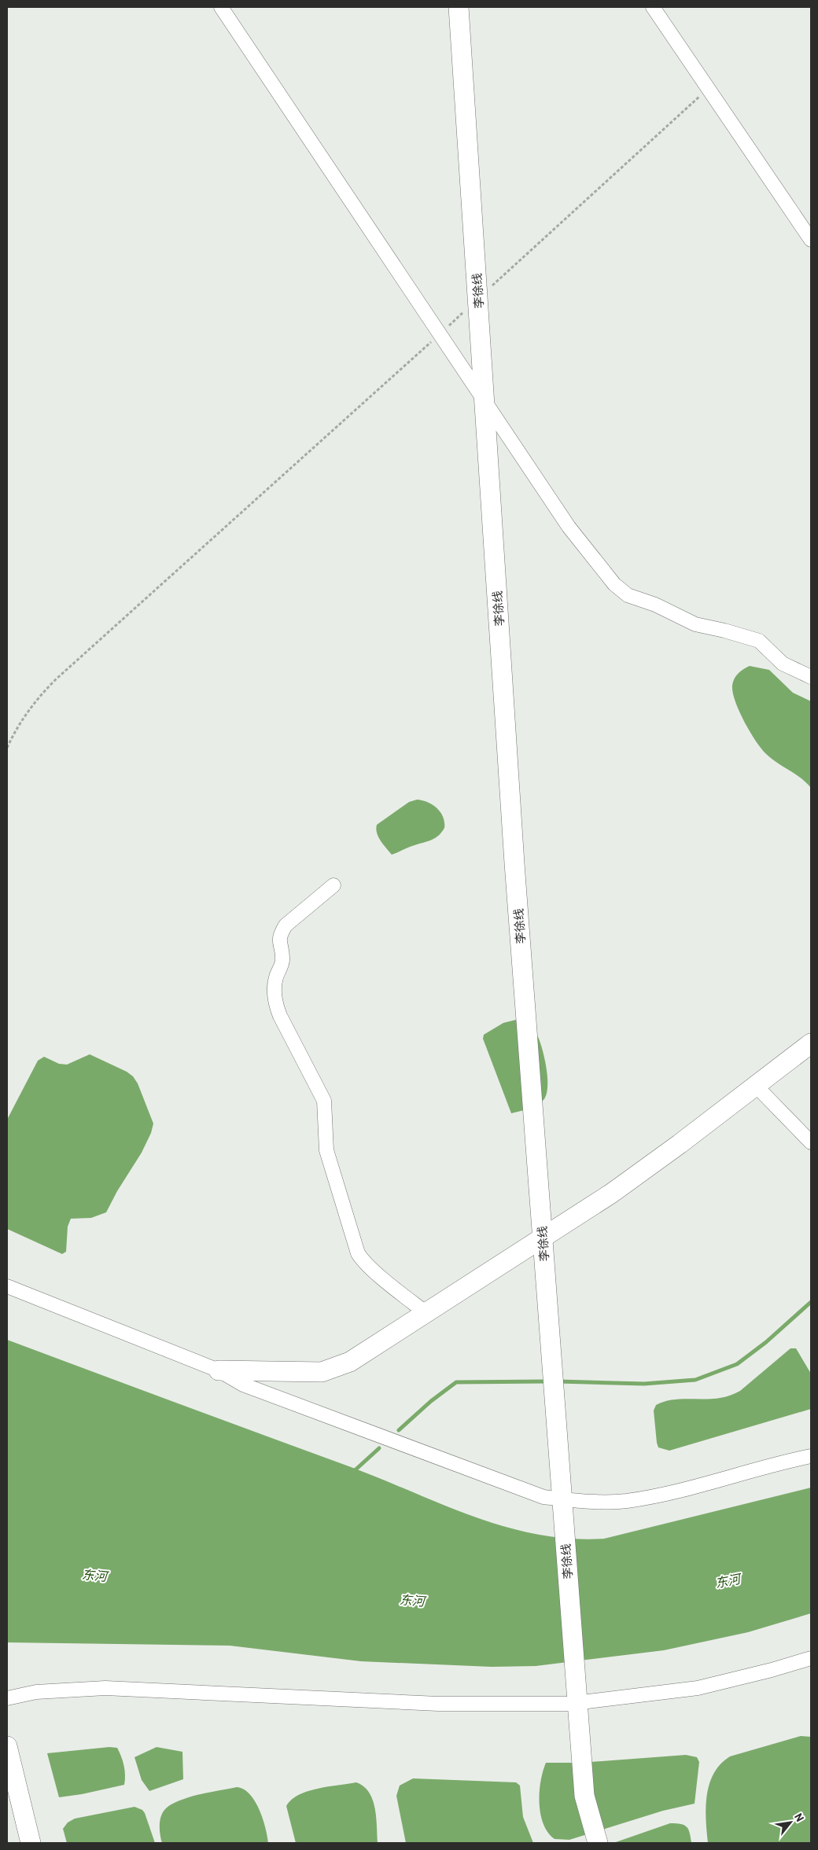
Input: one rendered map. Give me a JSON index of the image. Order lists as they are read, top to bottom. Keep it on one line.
{"streets":{"main road":["李徐线"]},"water":["东河"],"north":"top right"}
